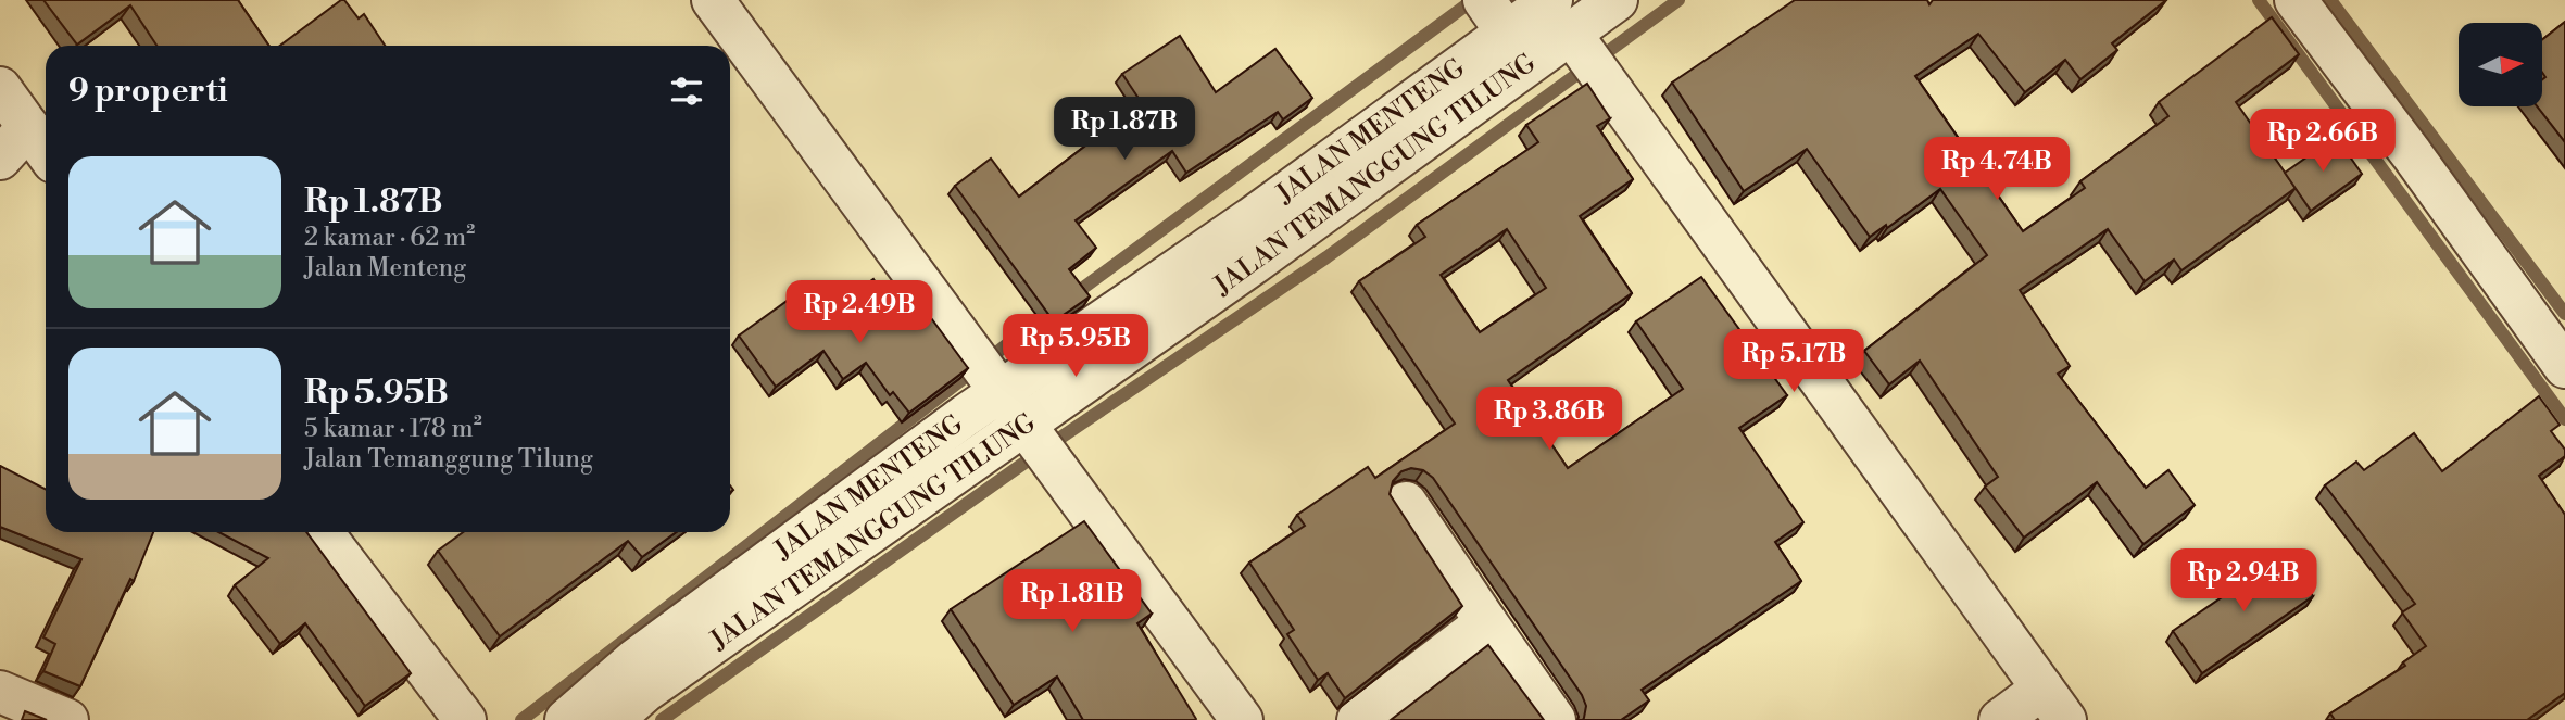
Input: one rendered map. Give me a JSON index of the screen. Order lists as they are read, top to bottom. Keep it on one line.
{"streets":{"street":["JALAN MENTENG","JALAN TEMANGGUNG TILUNG"]},"crossings":[["JALAN MENTENG","JALAN TEMANGGUNG TILUNG"]],"north":"right","page":{"heading":"9 properti","price":["Rp 1.87B","Rp 2.66B","Rp 4.74B","Rp 2.49B","Rp 5.95B","Rp 5.17B","Rp 3.86B","Rp 2.94B","Rp 1.81B"],"list":[{"name":"Rp 1.87B","note":"2 kamar · 62 m² · Jalan Menteng"},{"name":"Rp 5.95B","note":"5 kamar · 178 m² · Jalan Temanggung Tilung"}]}}
